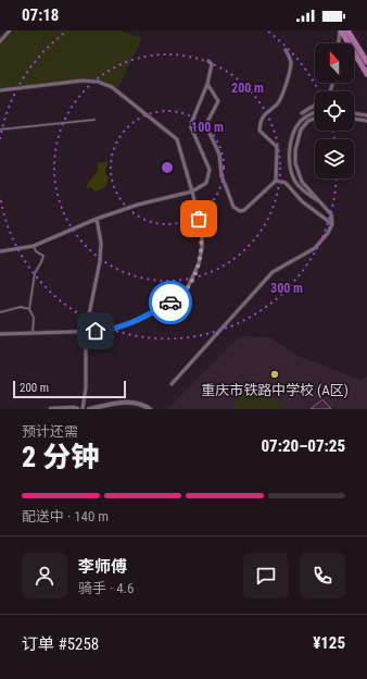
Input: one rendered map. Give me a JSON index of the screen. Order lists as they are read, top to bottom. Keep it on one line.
{"places":["重庆市铁路中学校 (A区)"],"scale_bar":"200 m","north":"top","page":{"status":"07:18","scale":"200 m","heading":["2 分钟","预计还需","07:20–07:25"],"panel":["李师傅","骑手 · 4.6","订单 #5258","¥125"],"bar":"配送中 · 140 m"},"rings":["200 m","100 m","300 m"]}
